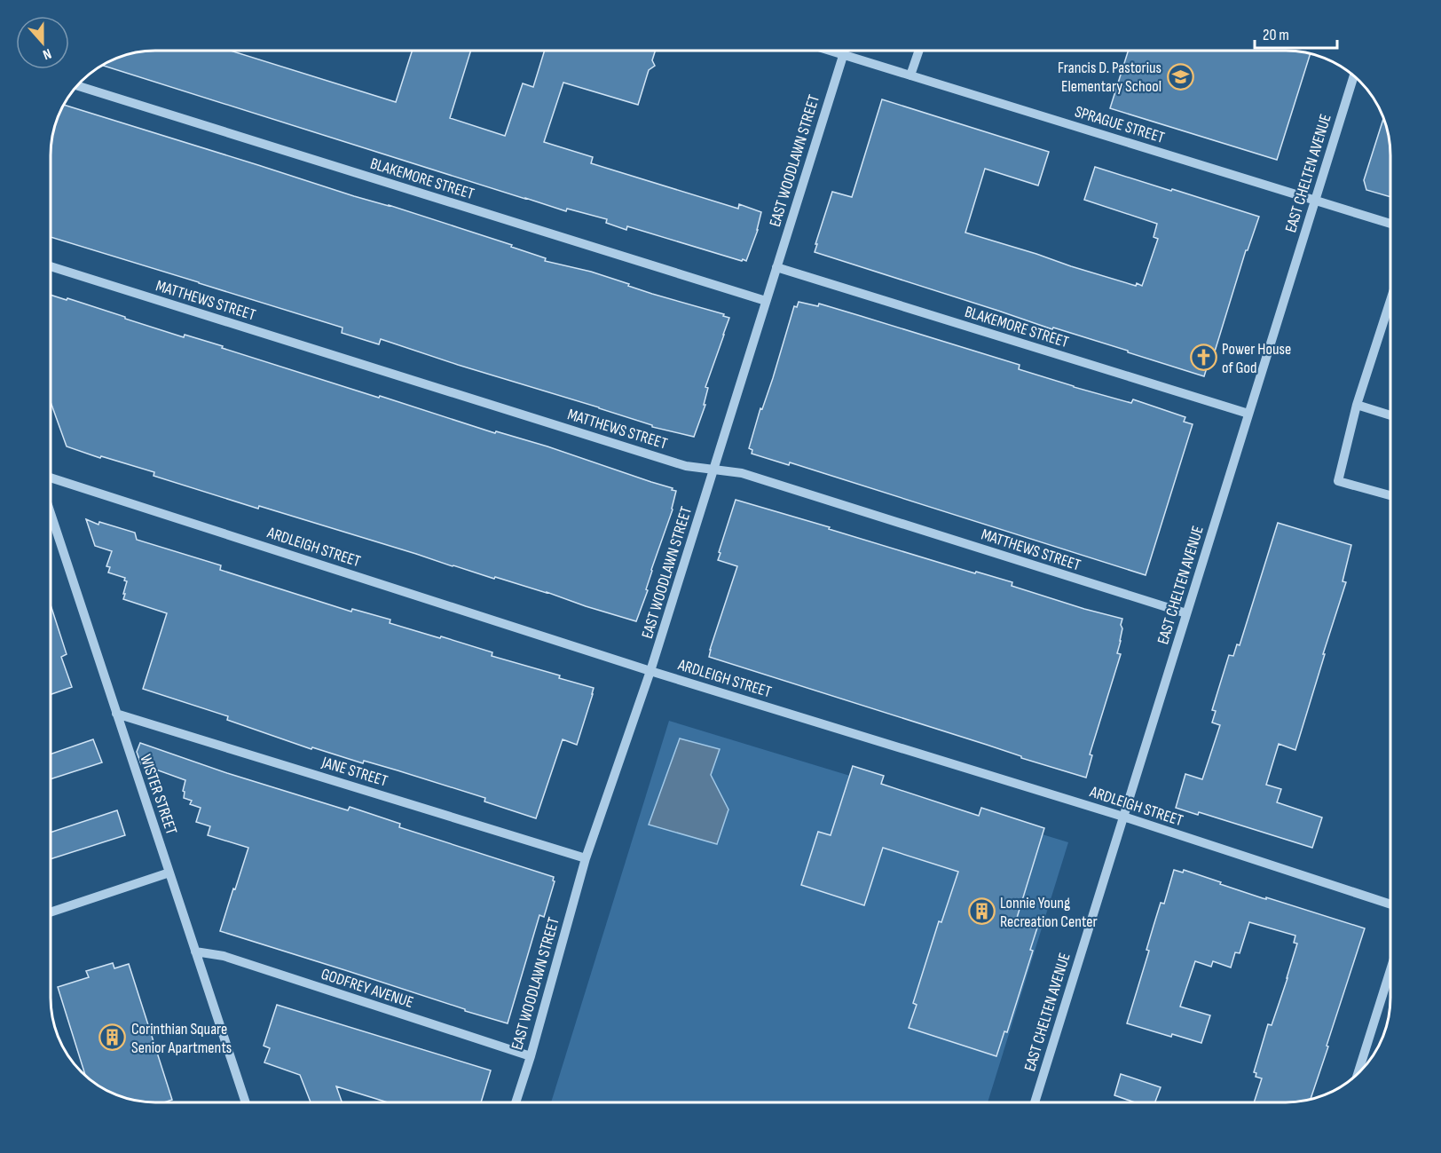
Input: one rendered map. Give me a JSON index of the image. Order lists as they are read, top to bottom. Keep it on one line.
{"streets":{"street":["SPRAGUE STREET","EAST WOODLAWN STREET","EAST CHELTEN AVENUE","BLAKEMORE STREET","MATTHEWS STREET","ARDLEIGH STREET","JANE STREET","WISTER STREET","GODFREY AVENUE"]},"crossings":[["SPRAGUE STREET","EAST WOODLAWN STREET"],["SPRAGUE STREET","EAST CHELTEN AVENUE"],["EAST WOODLAWN STREET","BLAKEMORE STREET"],["EAST WOODLAWN STREET","MATTHEWS STREET"],["EAST WOODLAWN STREET","ARDLEIGH STREET"],["EAST WOODLAWN STREET","JANE STREET"],["EAST WOODLAWN STREET","GODFREY AVENUE"],["EAST CHELTEN AVENUE","BLAKEMORE STREET"],["EAST CHELTEN AVENUE","MATTHEWS STREET"],["EAST CHELTEN AVENUE","ARDLEIGH STREET"],["JANE STREET","WISTER STREET"],["WISTER STREET","GODFREY AVENUE"]],"places":{"school or university":["Francis D. Pastorius Elementary School"],"church":["Power House of God"],"building":["Lonnie Young Recreation Center","Corinthian Square Senior Apartments"]},"scale_bar":"20 m","north":"bottom"}
